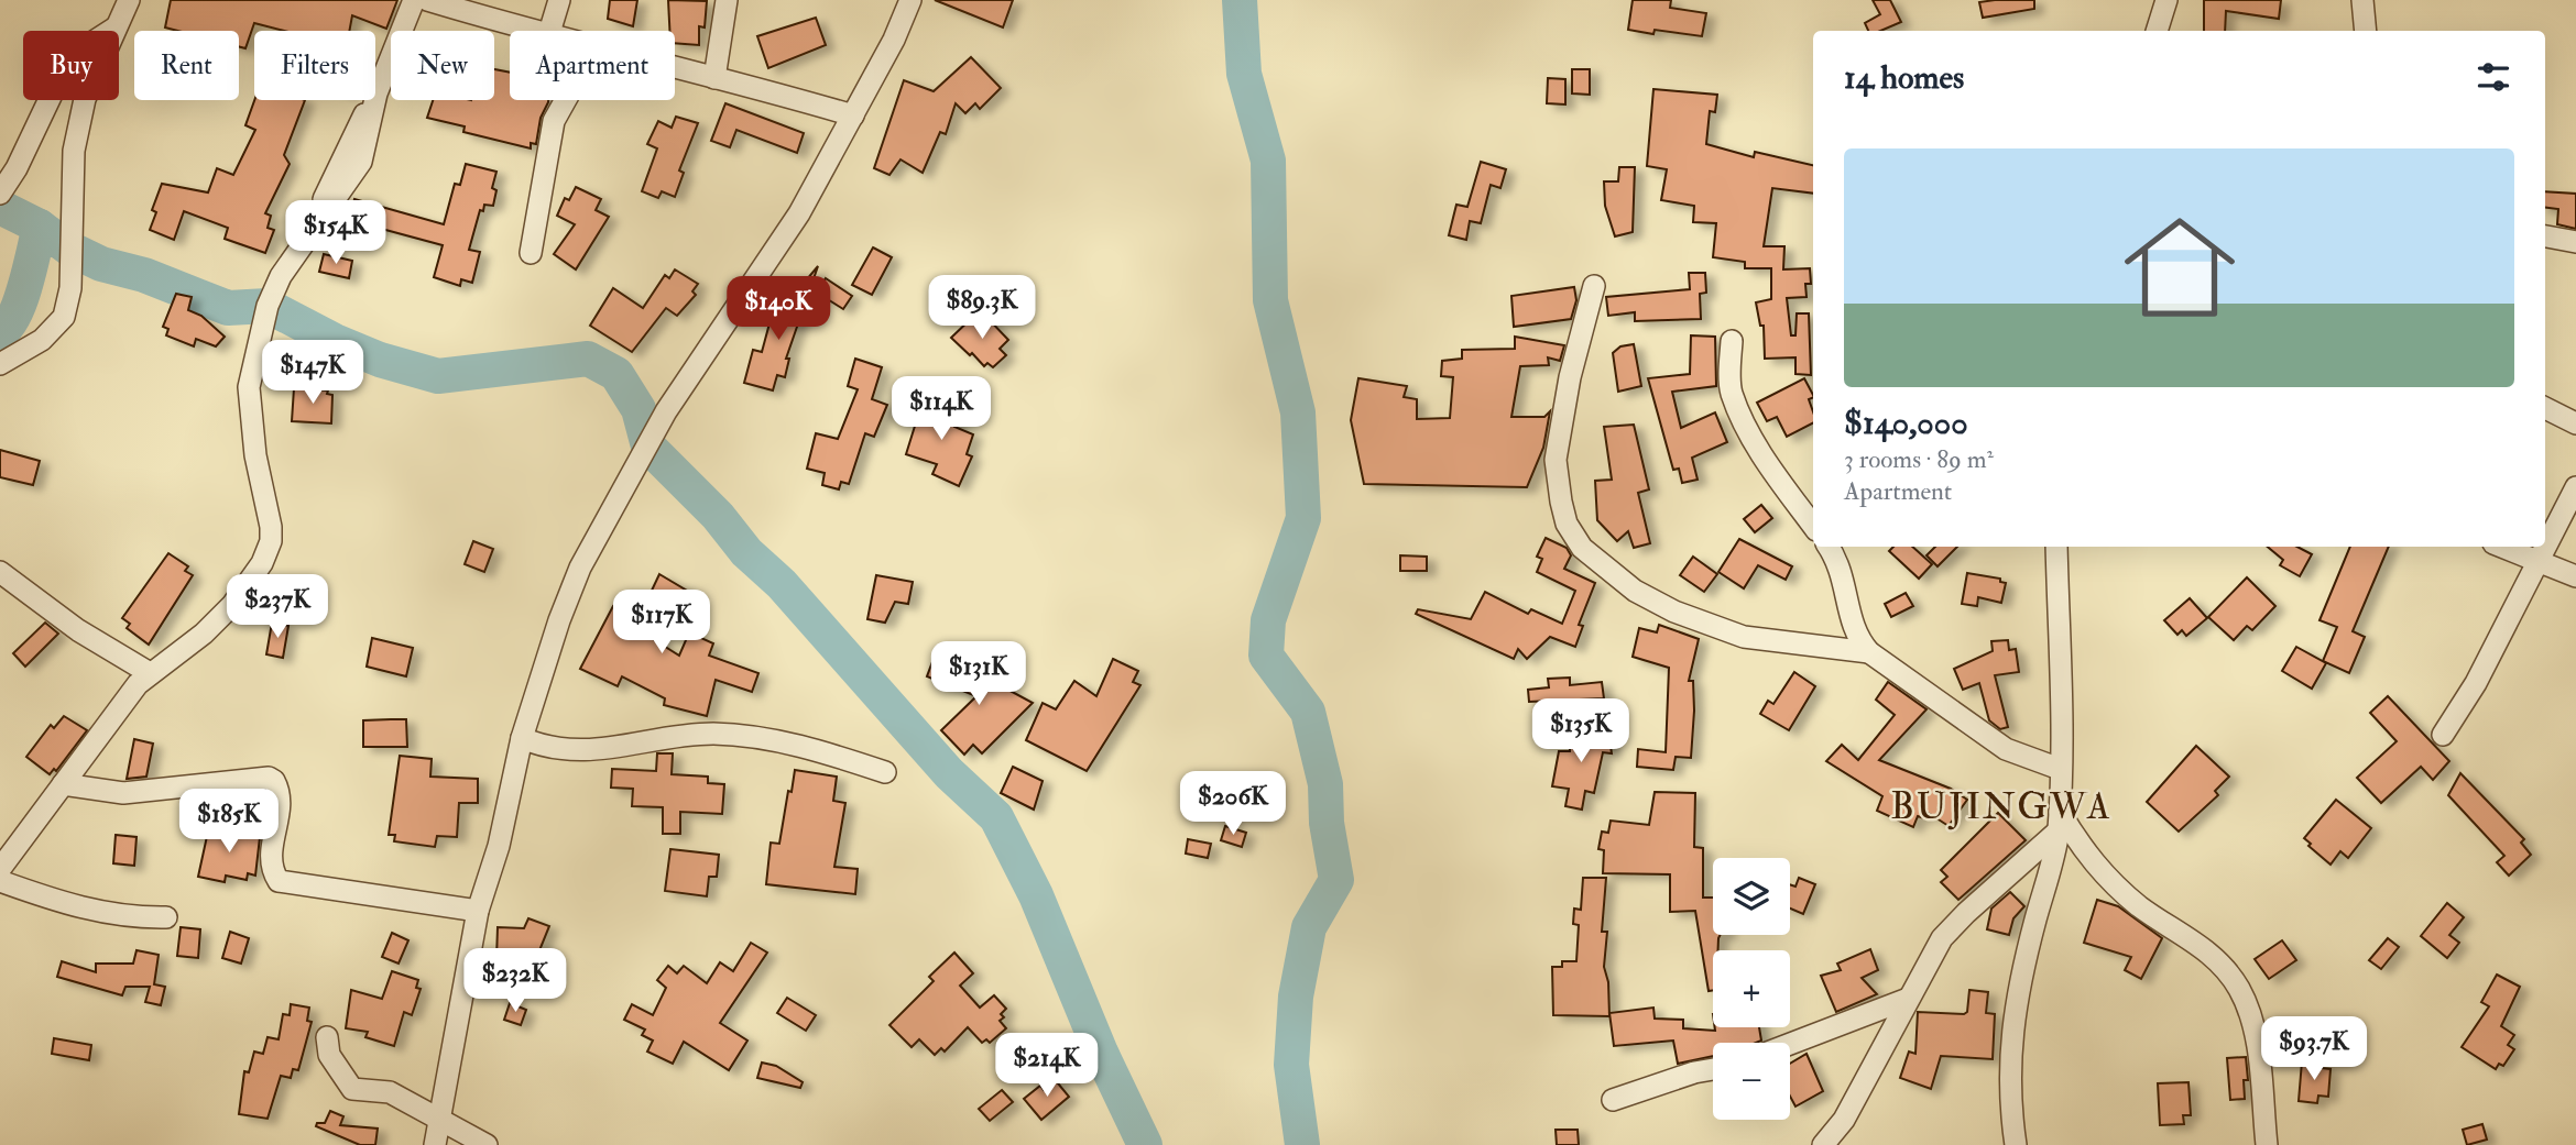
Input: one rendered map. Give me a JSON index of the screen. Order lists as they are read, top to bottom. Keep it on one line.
{"districts":["BUJINGWA"],"page":{"chip":["Buy","Rent","Filters","New","Apartment"],"heading":"14 homes","list":[{"name":"$140,000","note":"3 rooms · 89 m² · Apartment"}],"price":["$154K","$89.3K","$140K","$147K","$114K","$237K","$117K","$131K","$135K","$206K","$185K","$232K","$93.7K","$214K"],"map_buttons":["+","−"]}}
